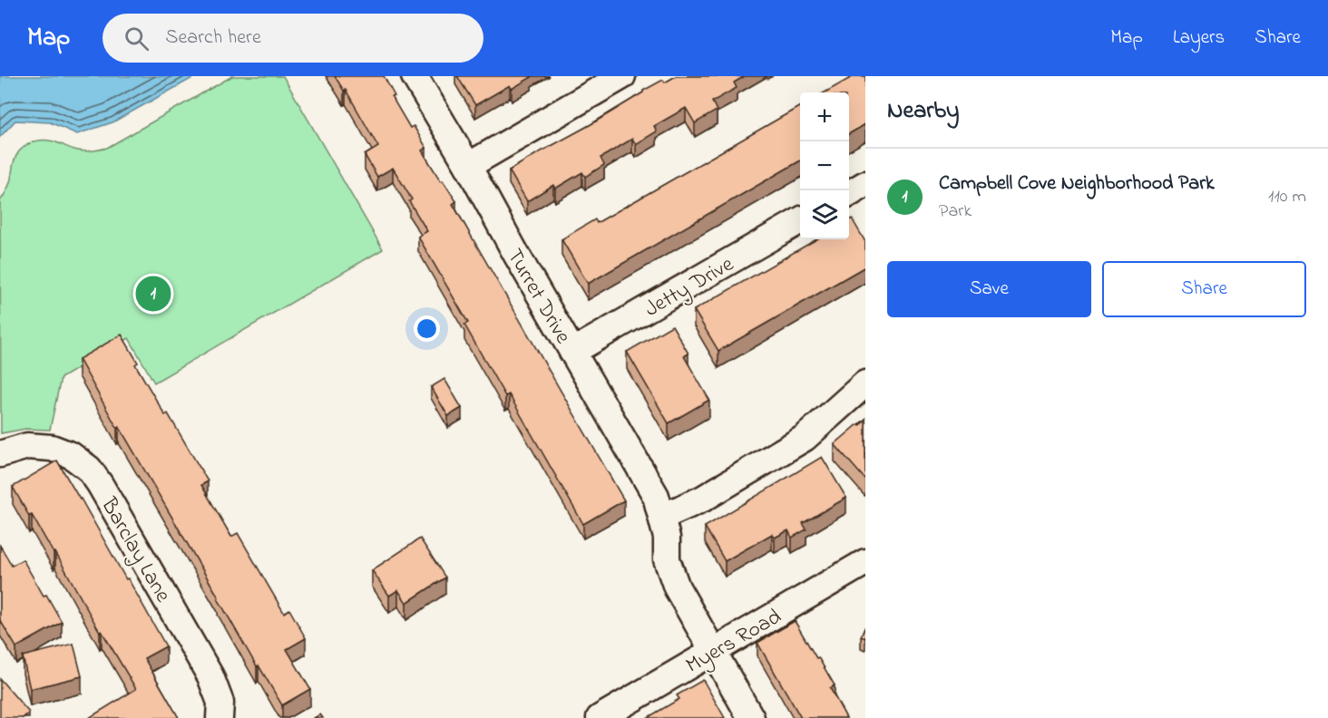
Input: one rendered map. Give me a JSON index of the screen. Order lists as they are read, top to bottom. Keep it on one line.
{"streets":{"street":["Jetty Drive","Turret Drive","Barclay Lane","Myers Road"]},"crossings":[["Jetty Drive","Turret Drive"],["Turret Drive","Myers Road"]],"page":{"header":"Map","search":"Search here","nav":["Map","Layers","Share"],"heading":"Nearby","map_buttons":["+","−"],"list":[{"mark":"1","name":"Campbell Cove Neighborhood Park","note":"Park","value":"110 m"}],"buttons":["Save","Share"],"pins":"1"}}
